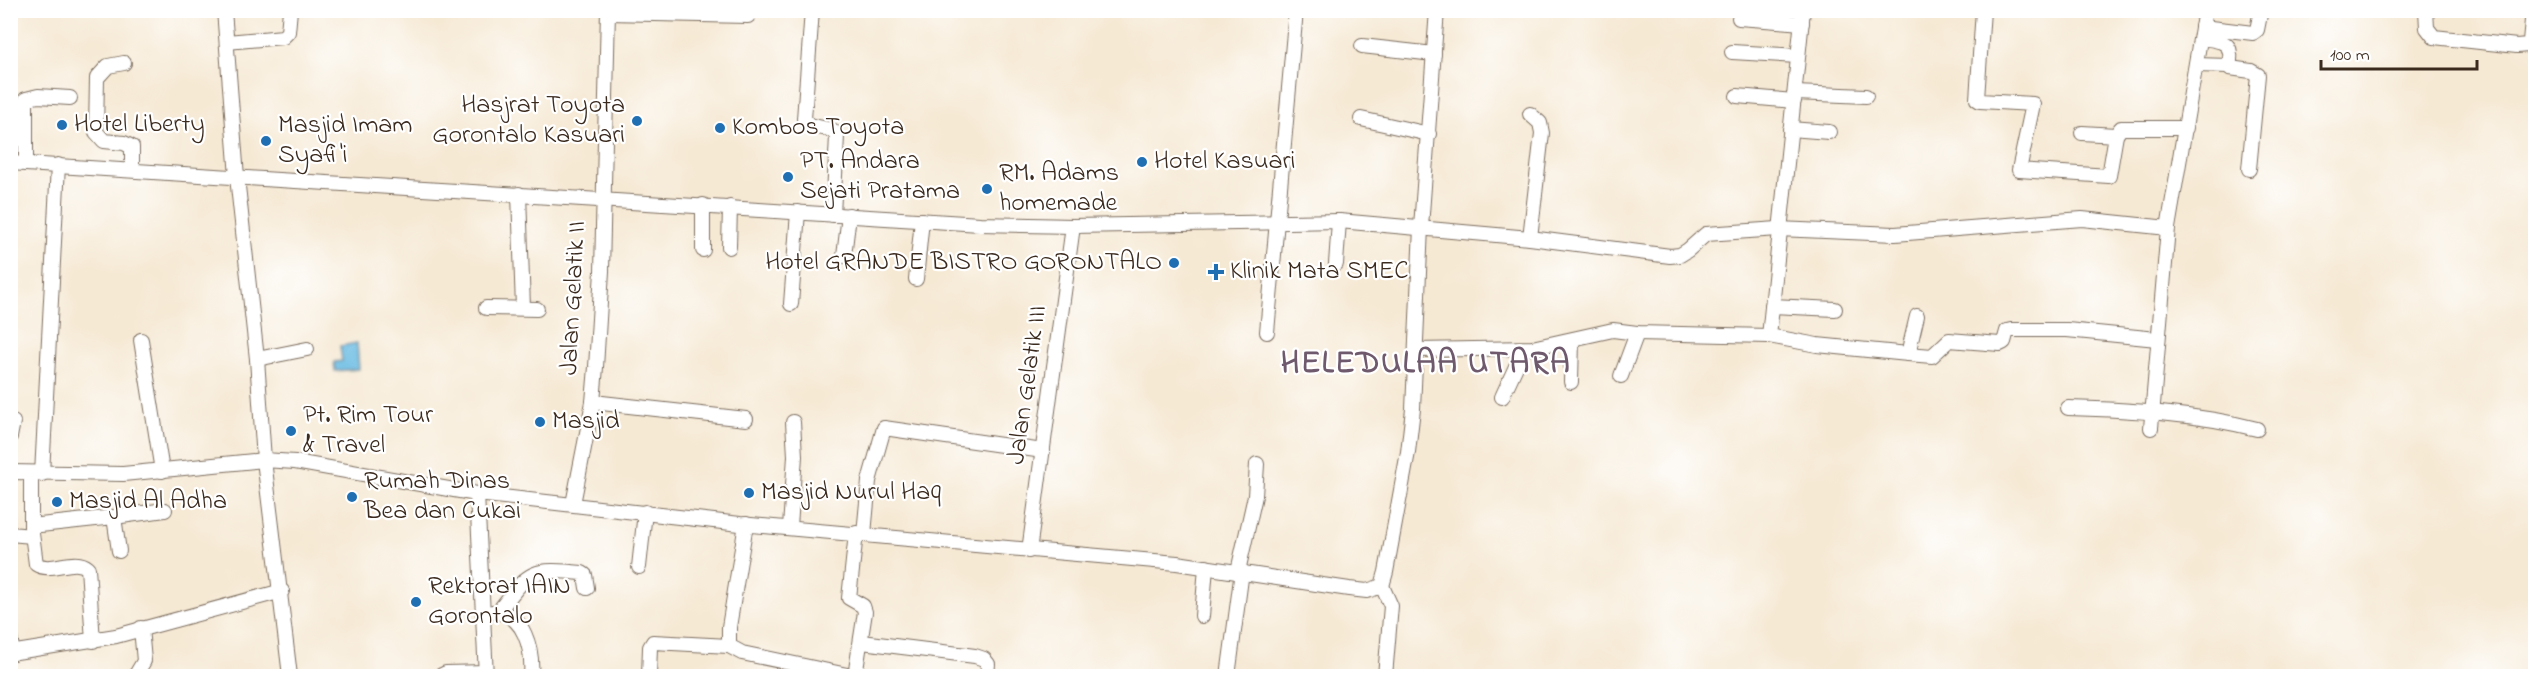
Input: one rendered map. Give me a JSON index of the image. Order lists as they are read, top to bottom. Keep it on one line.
{"streets":{"street":["Jalan Gelatik II","Jalan Gelatik III"]},"districts":["HELEDULAA UTARA"],"places":{"other":["Hasjrat Toyota Gorontalo Kasuari","Hotel Liberty","Kombos Toyota","Masjid Imam Syafi'i","Hotel Kasuari","PT. Andara Sejati Pratama","RM. Adams homemade","Hotel GRANDE BISTRO GORONTALO","Masjid","Pt. Rim Tour & Travel","Masjid Nurul Haq","Rumah Dinas Bea dan Cukai","Masjid Al Adha","Rektorat IAIN Gorontalo"],"health":["Klinik Mata SMEC"]},"scale_bar":"100 m"}
